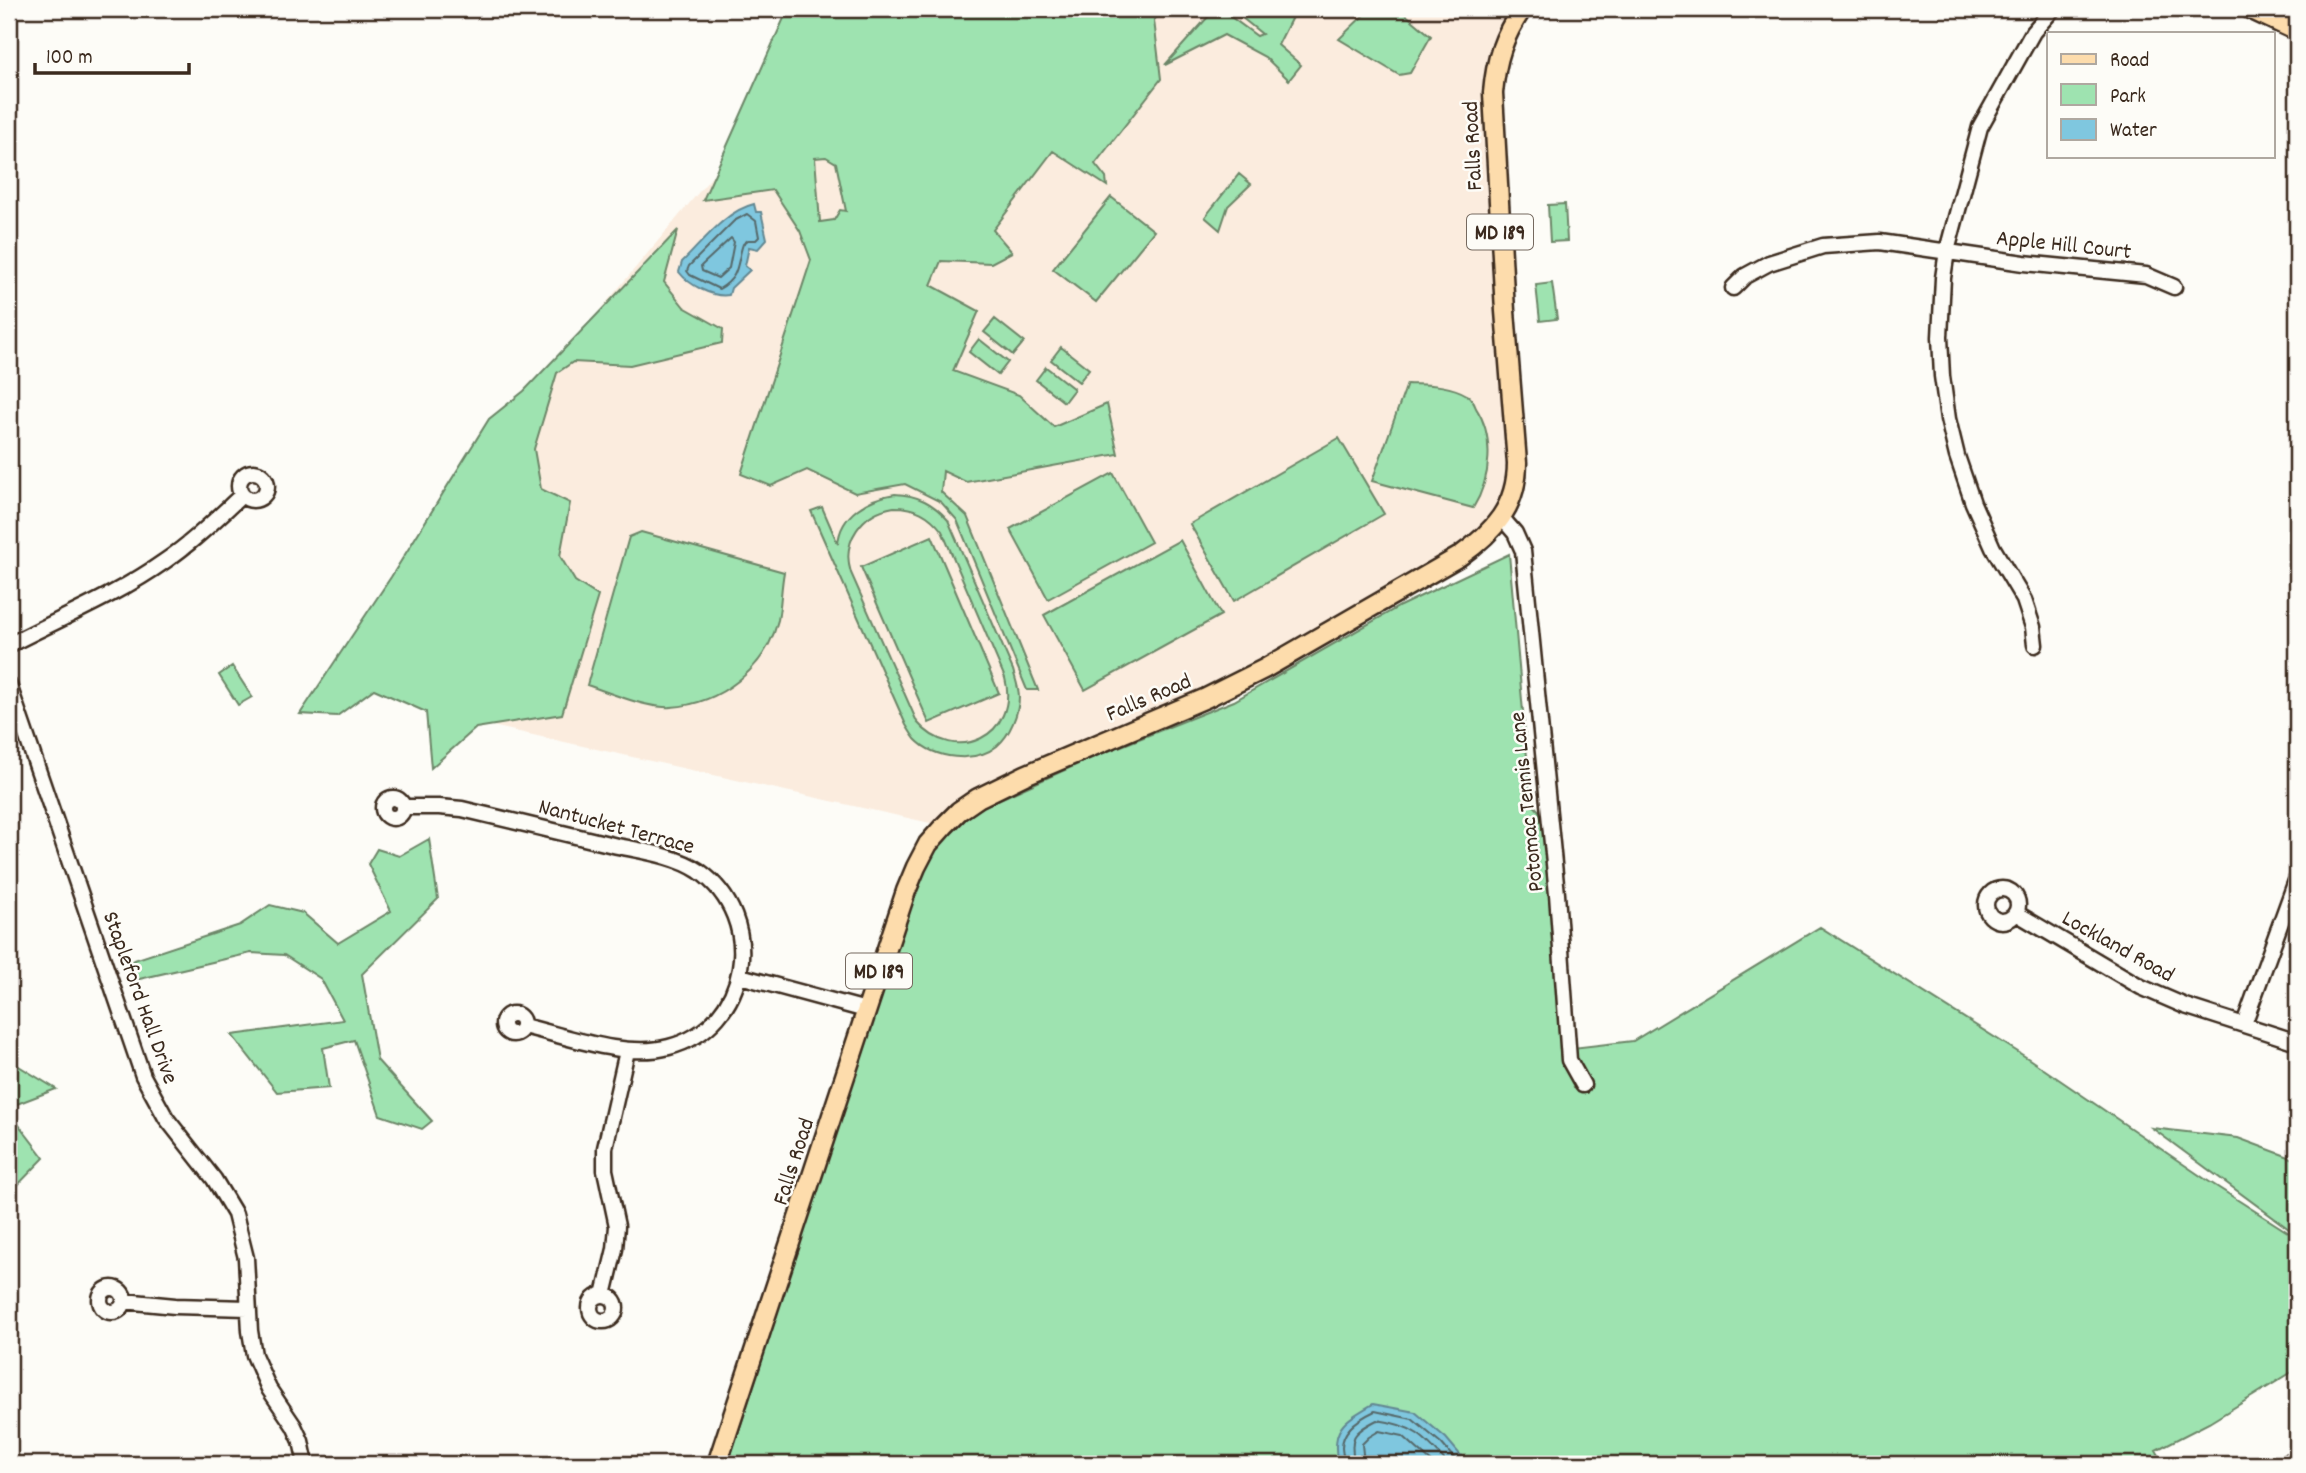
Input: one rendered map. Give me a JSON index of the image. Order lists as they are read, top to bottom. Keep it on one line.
{"streets":{"main road":["Falls Road","MD 189"],"street":["Apple Hill Court","Potomac Tennis Lane","Nantucket Terrace","Lockland Road","Stapleford Hall Drive"]},"crossings":[["Falls Road","Potomac Tennis Lane"]],"legend":["Road","Park","Water"],"scale_bar":"100 m"}
